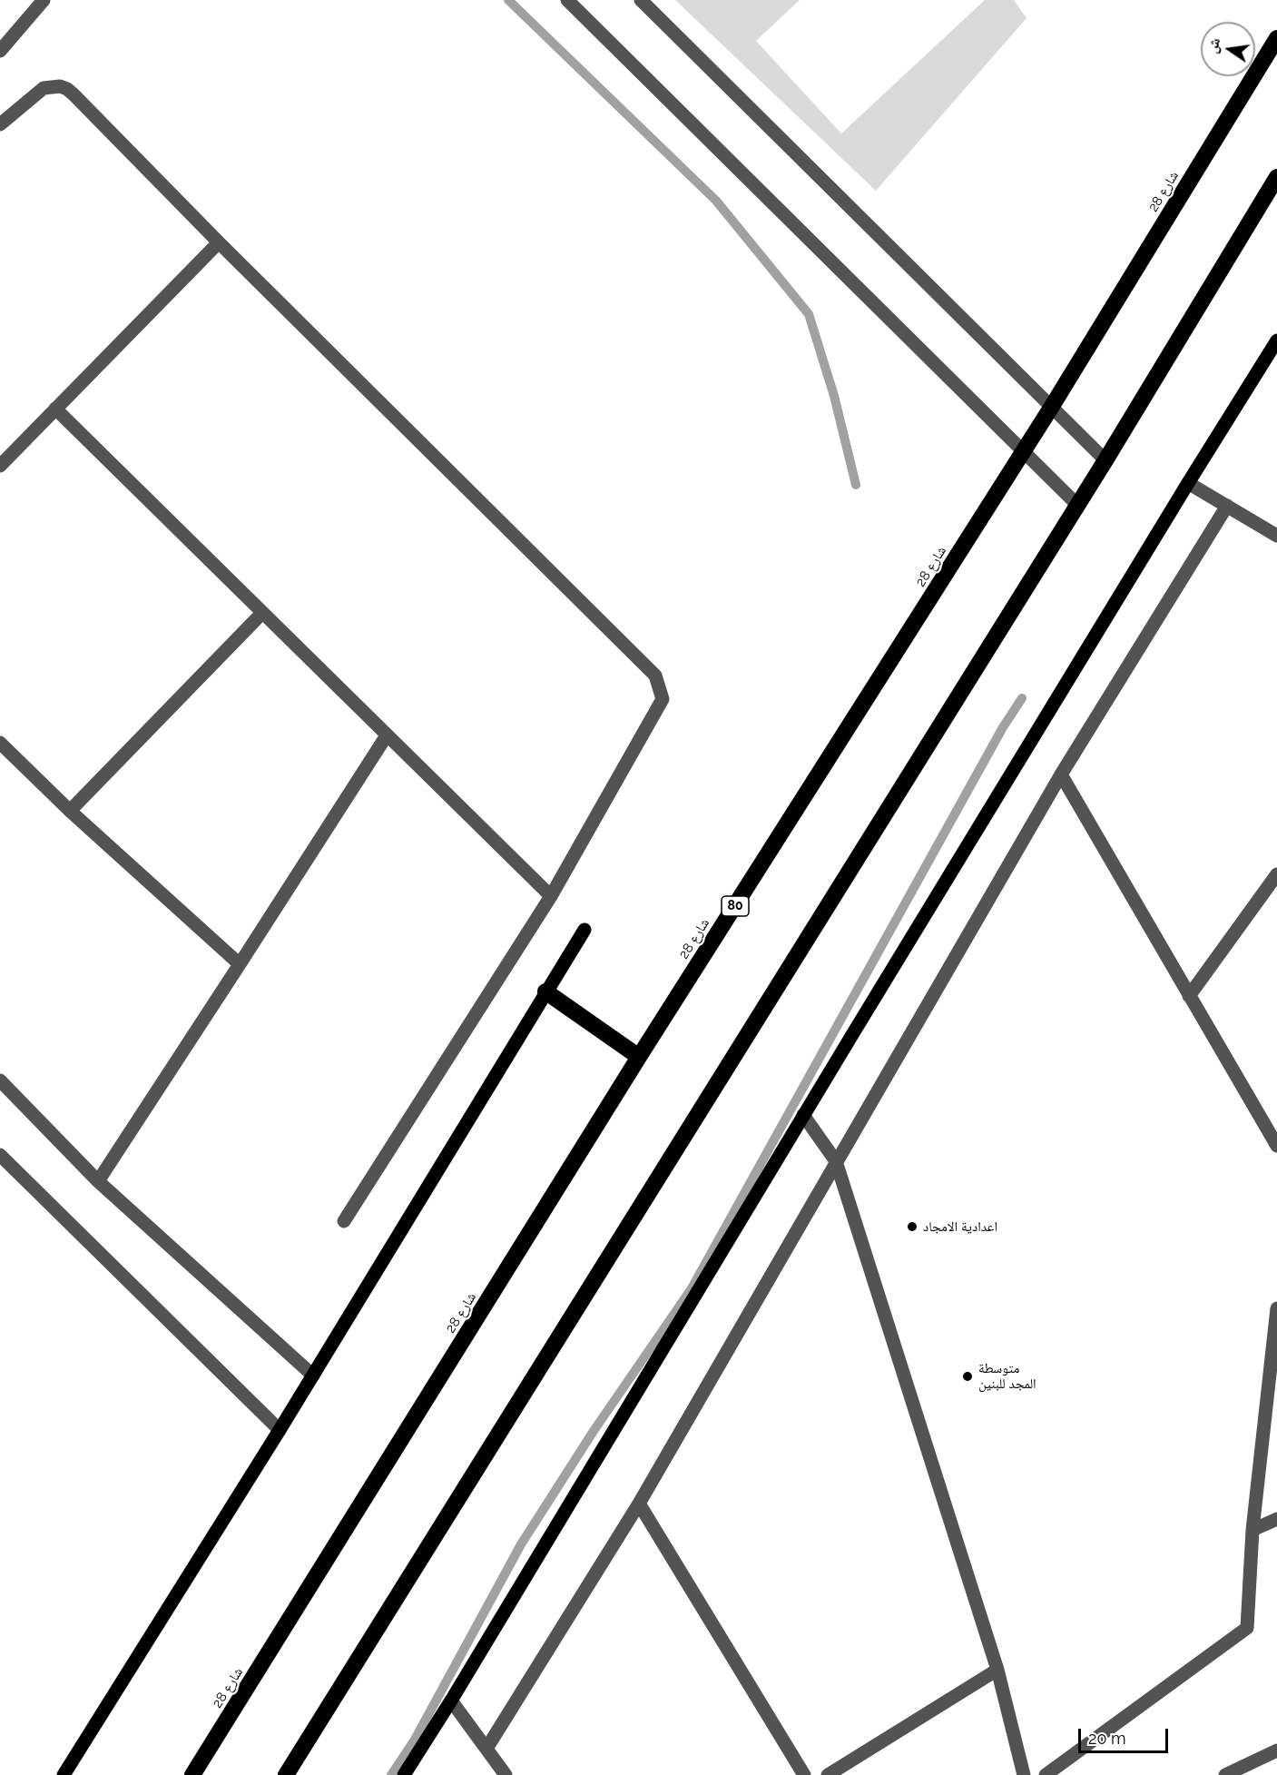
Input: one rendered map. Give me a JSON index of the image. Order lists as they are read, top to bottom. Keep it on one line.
{"streets":{"highway":["شارع 28","80"]},"places":["اعدادية الامجاد","متوسطة المجد للبنين"],"scale_bar":"20 m","north":"left"}
